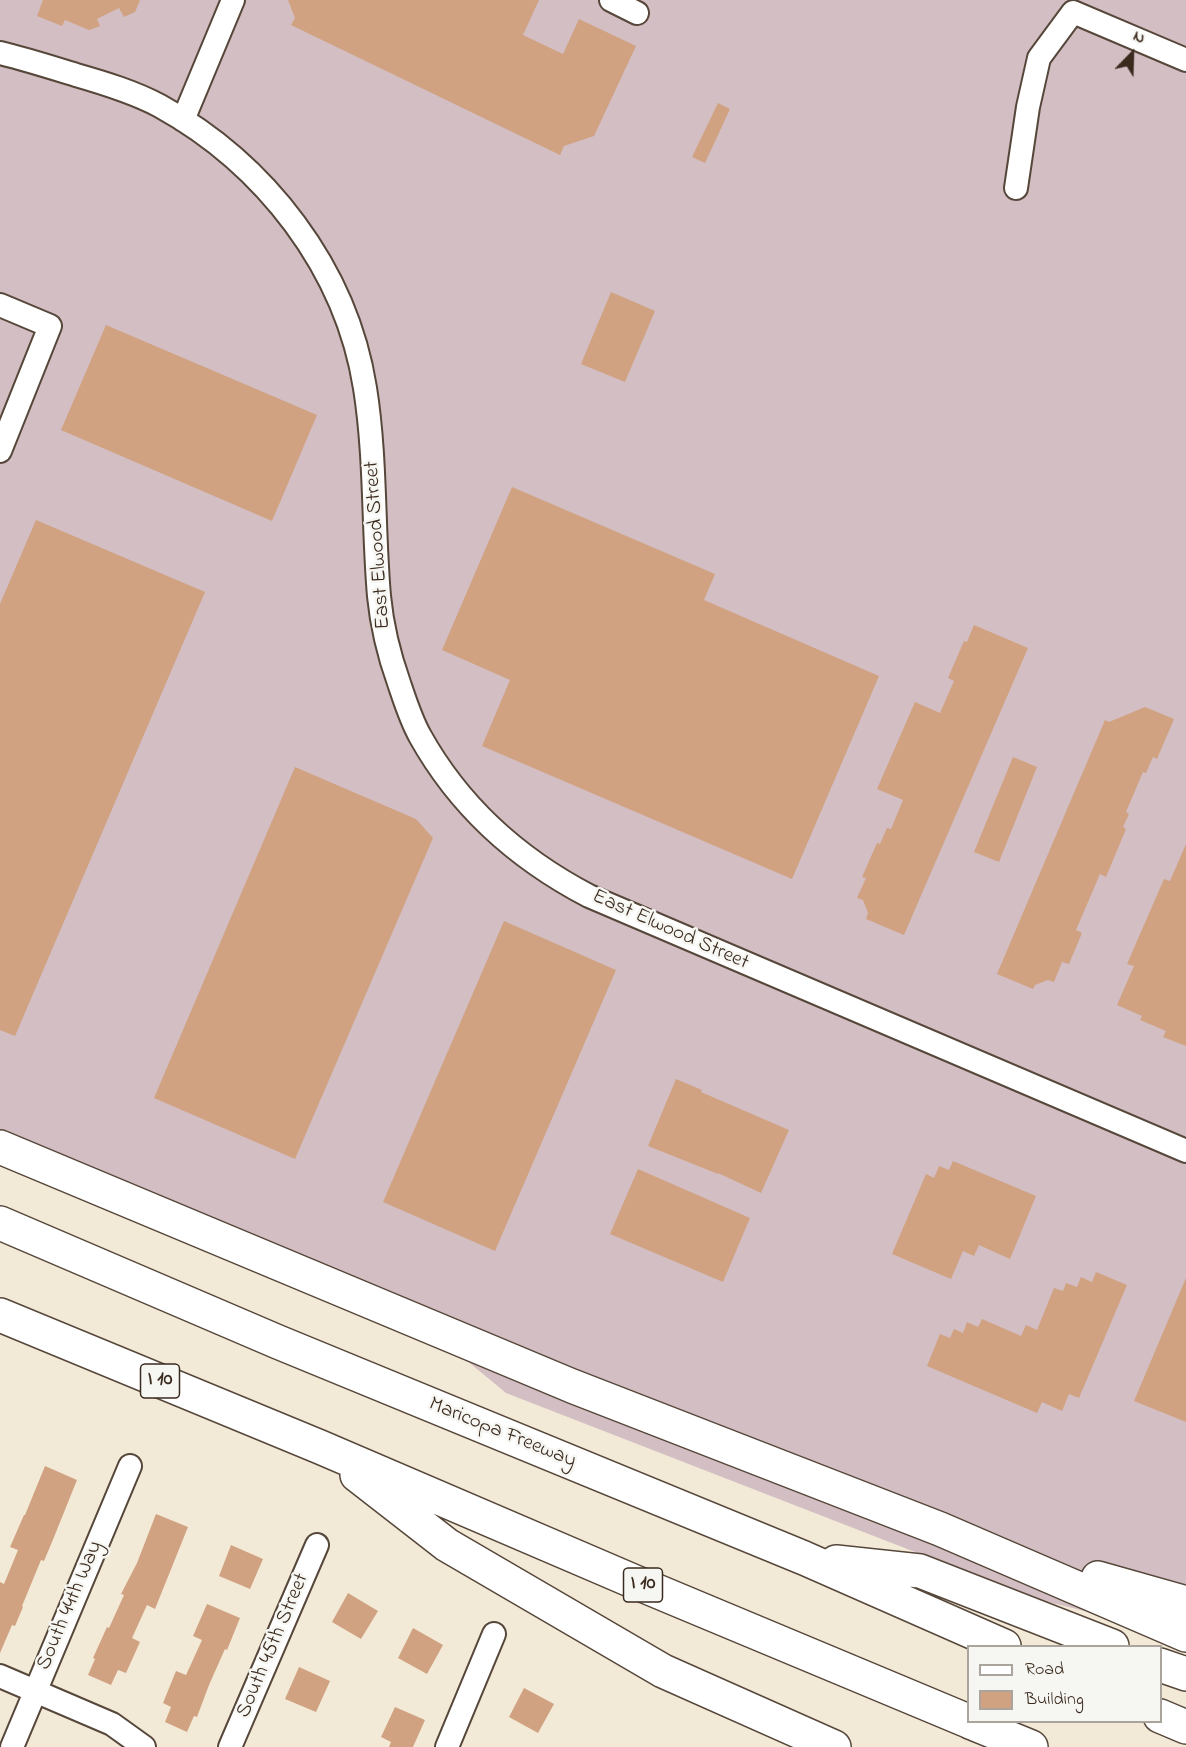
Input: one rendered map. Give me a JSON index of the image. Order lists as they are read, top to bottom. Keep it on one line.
{"streets":{"highway":["I 10","Maricopa Freeway"],"street":["East Elwood Street","South 44th Way","South 45th Street"]},"legend":["Road","Building"],"north":"top right"}
